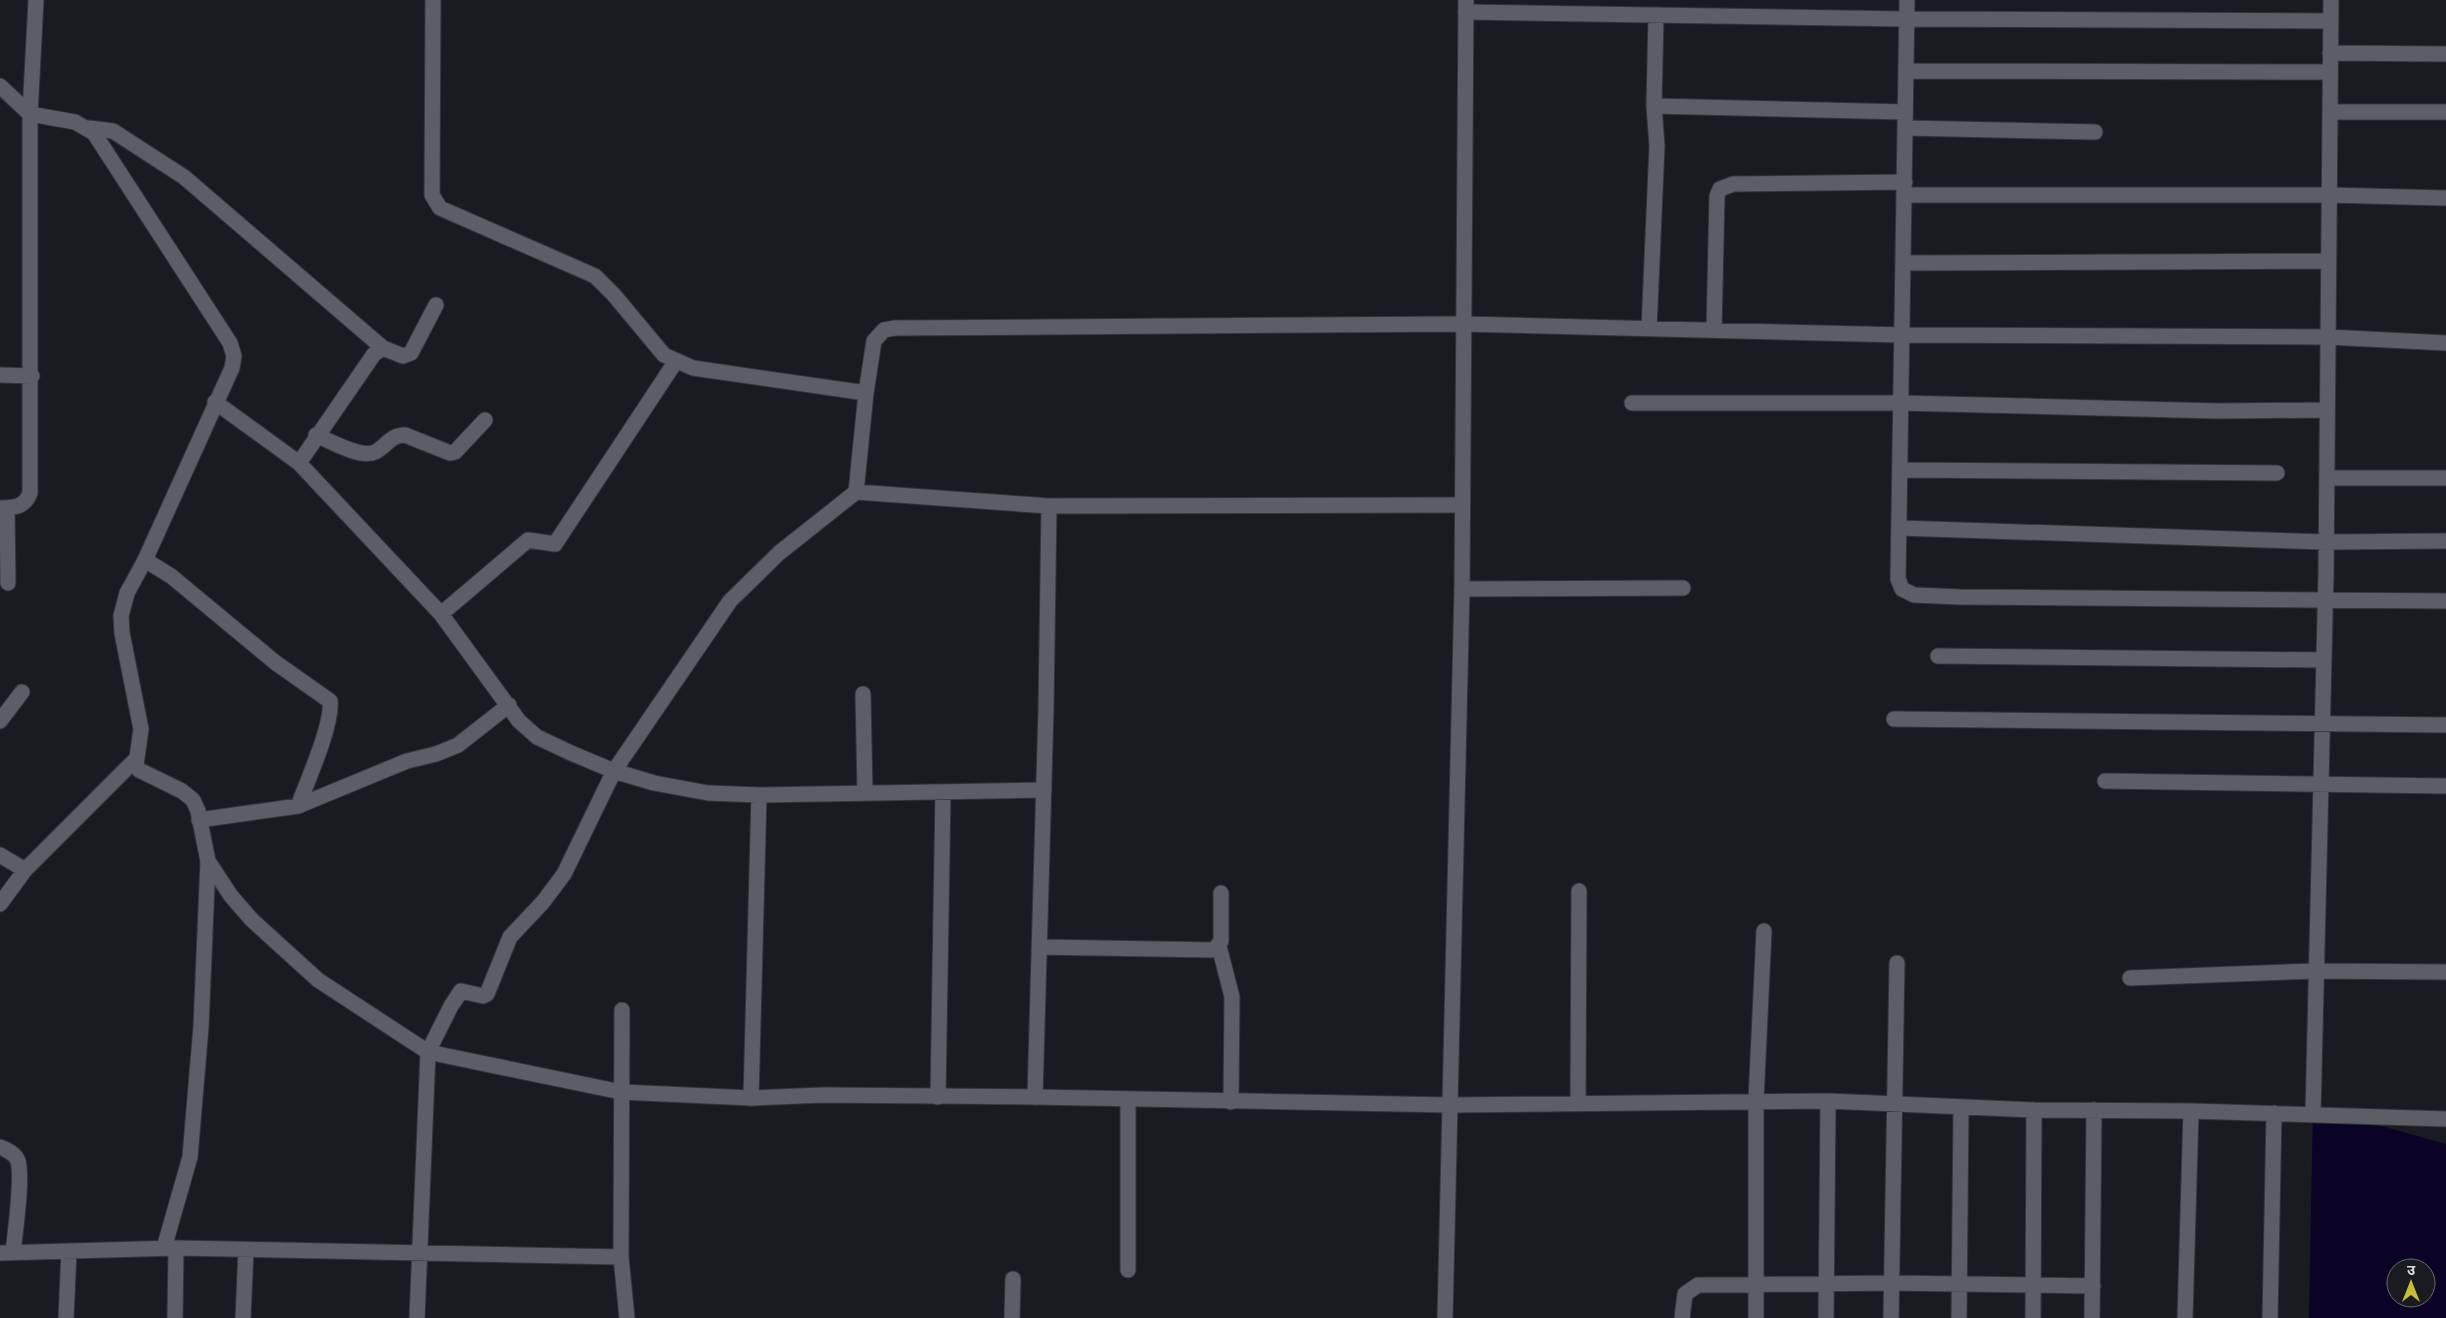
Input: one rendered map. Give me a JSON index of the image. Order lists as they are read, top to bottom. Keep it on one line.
{"north":"top"}
